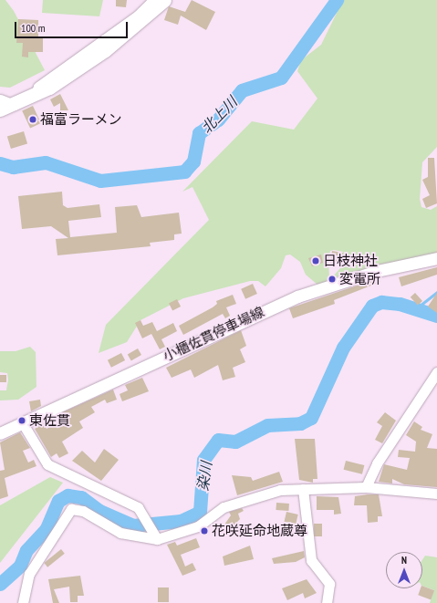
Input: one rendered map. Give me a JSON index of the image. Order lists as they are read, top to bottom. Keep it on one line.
{"streets":{"main road":["小櫃佐貫停車場線"]},"water":["北上川","染川"],"places":["福富ラーメン","日枝神社","変電所","東佐貫","花咲延命地蔵尊"],"scale_bar":"100 m","north":"top"}
